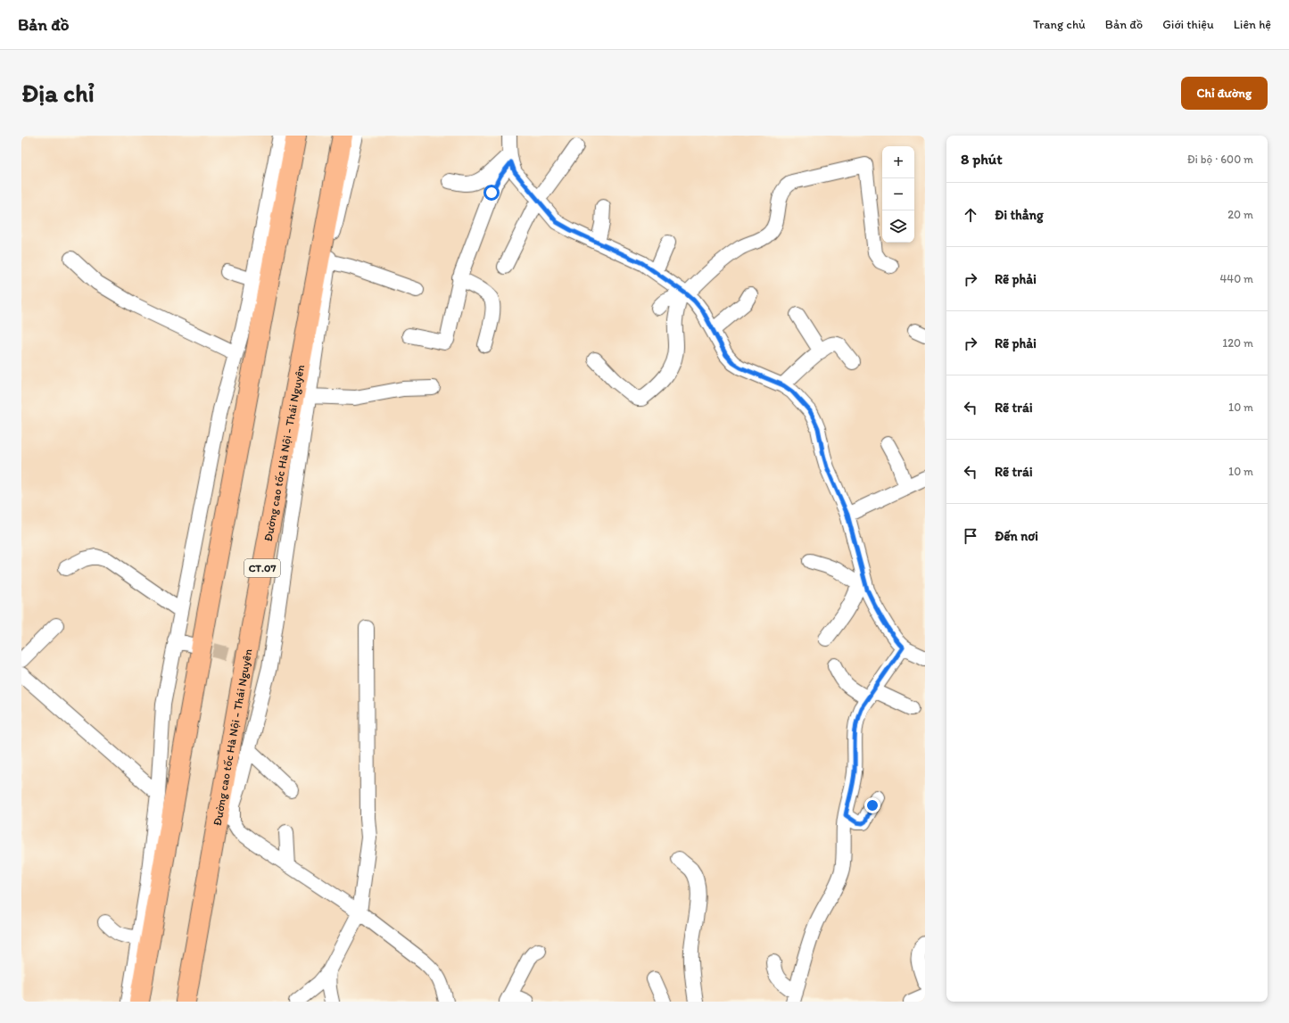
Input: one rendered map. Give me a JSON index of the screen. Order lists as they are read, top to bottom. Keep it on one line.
{"streets":{"highway":["Đường cao tốc Hà Nội - Thái Nguyên","CT.07"]},"page":{"header":"Bản đồ","nav":["Trang chủ","Bản đồ","Giới thiệu","Liên hệ"],"buttons":"Chỉ đường","title":"Địa chỉ","heading":["8 phút","Đi bộ · 600 m"],"map_buttons":["+","−"],"list":[["Đi thẳng","20 m"],["Rẽ phải","440 m"],["Rẽ phải","120 m"],["Rẽ trái","10 m"],["Rẽ trái","10 m"],"Đến nơi"]}}
